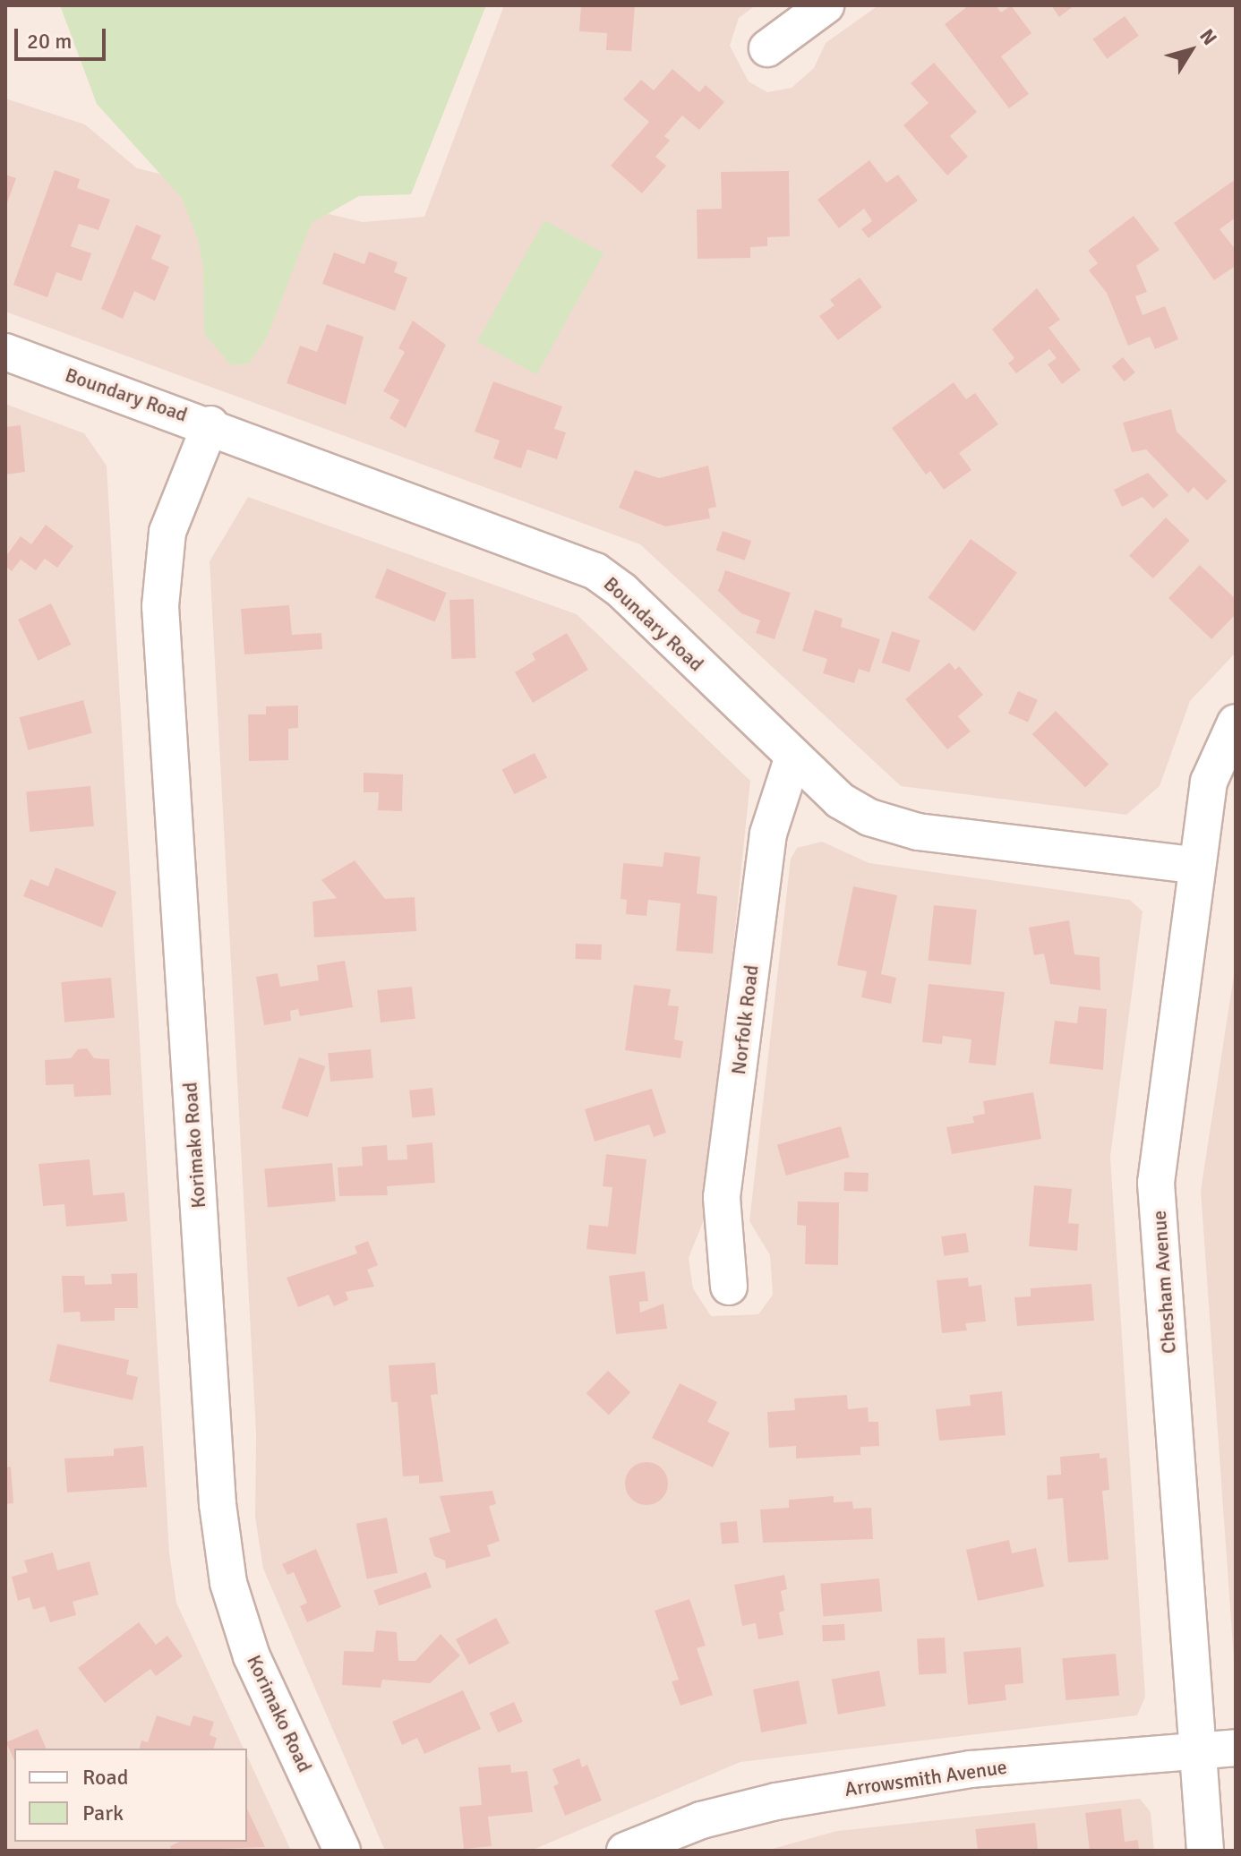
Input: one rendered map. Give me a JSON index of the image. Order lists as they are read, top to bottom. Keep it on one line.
{"streets":{"street":["Boundary Road","Norfolk Road","Korimako Road","Chesham Avenue","Arrowsmith Avenue"]},"crossings":[["Boundary Road","Norfolk Road"],["Boundary Road","Korimako Road"],["Boundary Road","Chesham Avenue"],["Chesham Avenue","Arrowsmith Avenue"]],"legend":["Road","Park"],"scale_bar":"20 m","north":"top right"}
